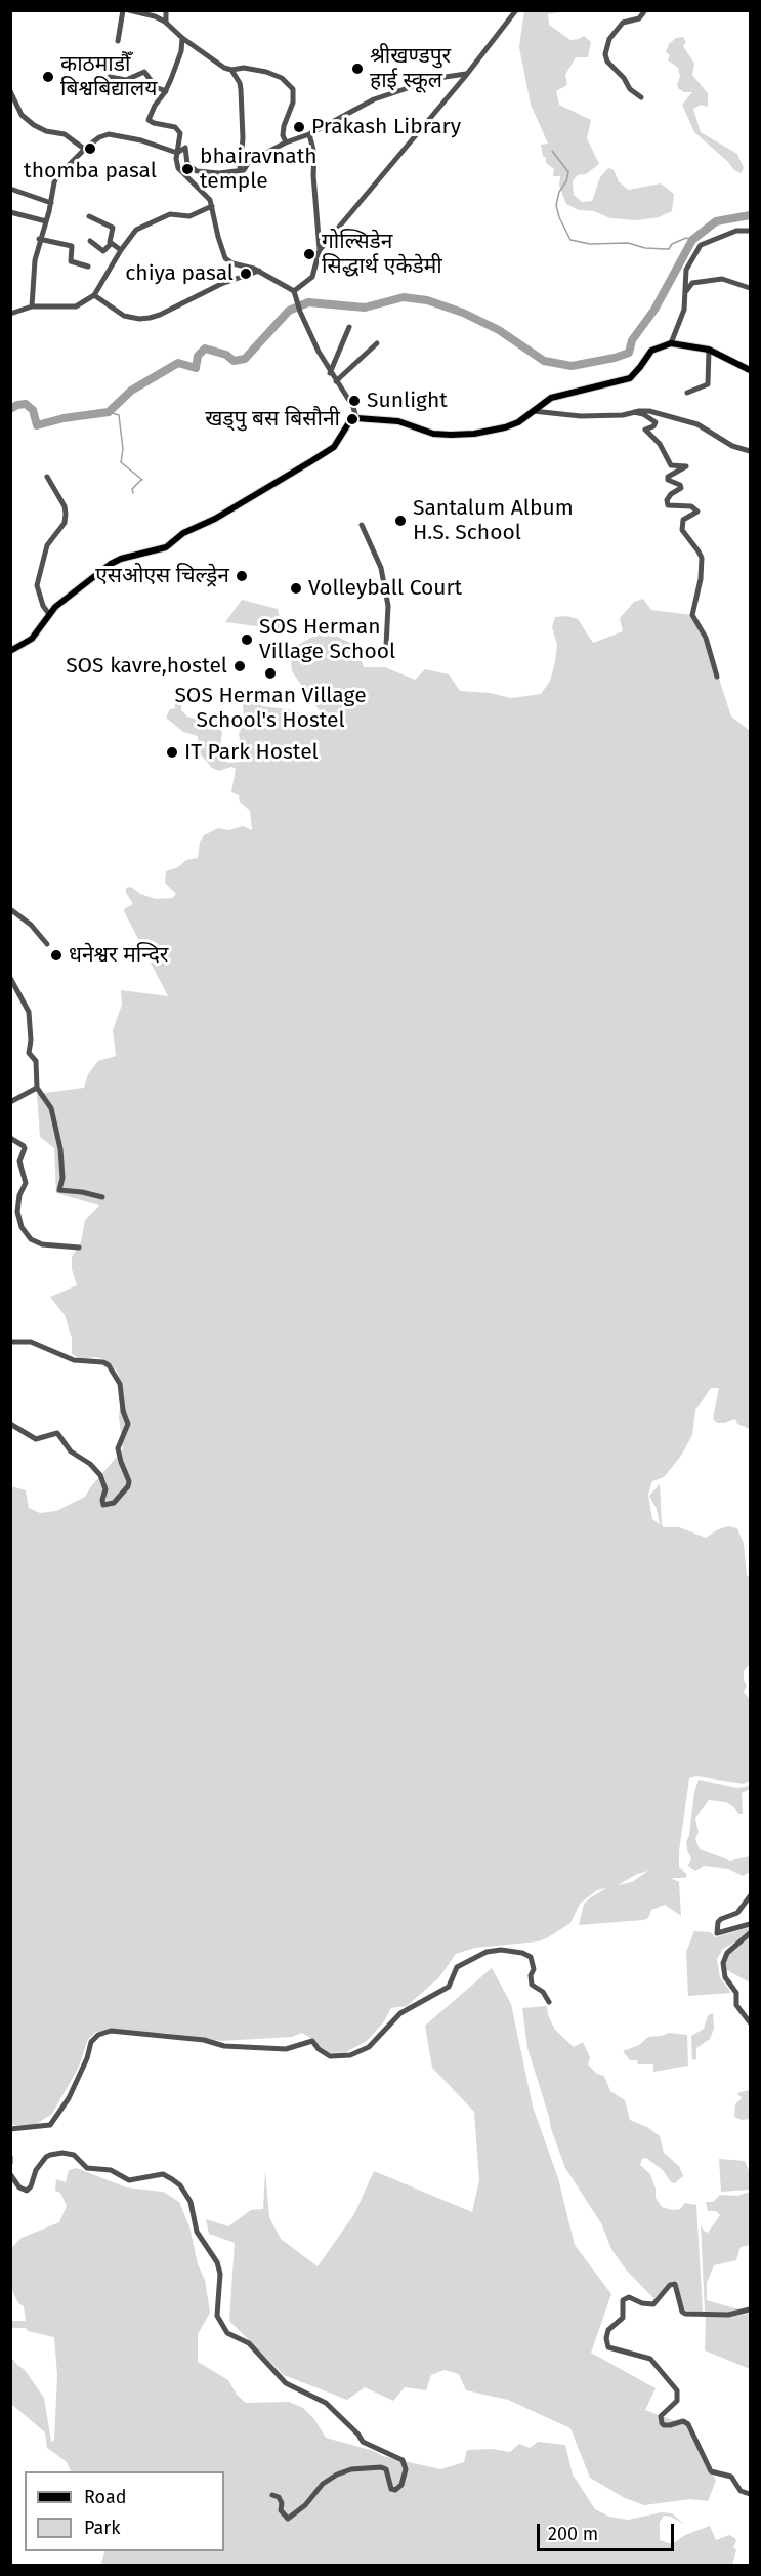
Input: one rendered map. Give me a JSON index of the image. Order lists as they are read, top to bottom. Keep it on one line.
{"places":["श्रीखण्डपुर हाई स्कूल","काठमाडौँ बिश्वबिद्यालय","Prakash Library","thomba pasal","bhairavnath temple","गोल्सिडेन सिद्धार्थ एकेडेमी","chiya pasal","Sunlight","खड्पु बस बिसौनी","Santalum Album H.S. School","एसओएस चिल्ड्रेन","Volleyball Court","SOS Herman Village School","SOS kavre,hostel","SOS Herman Village School's Hostel","IT Park Hostel","धनेश्वर मन्दिर"],"legend":["Road","Park"],"scale_bar":"200 m"}
